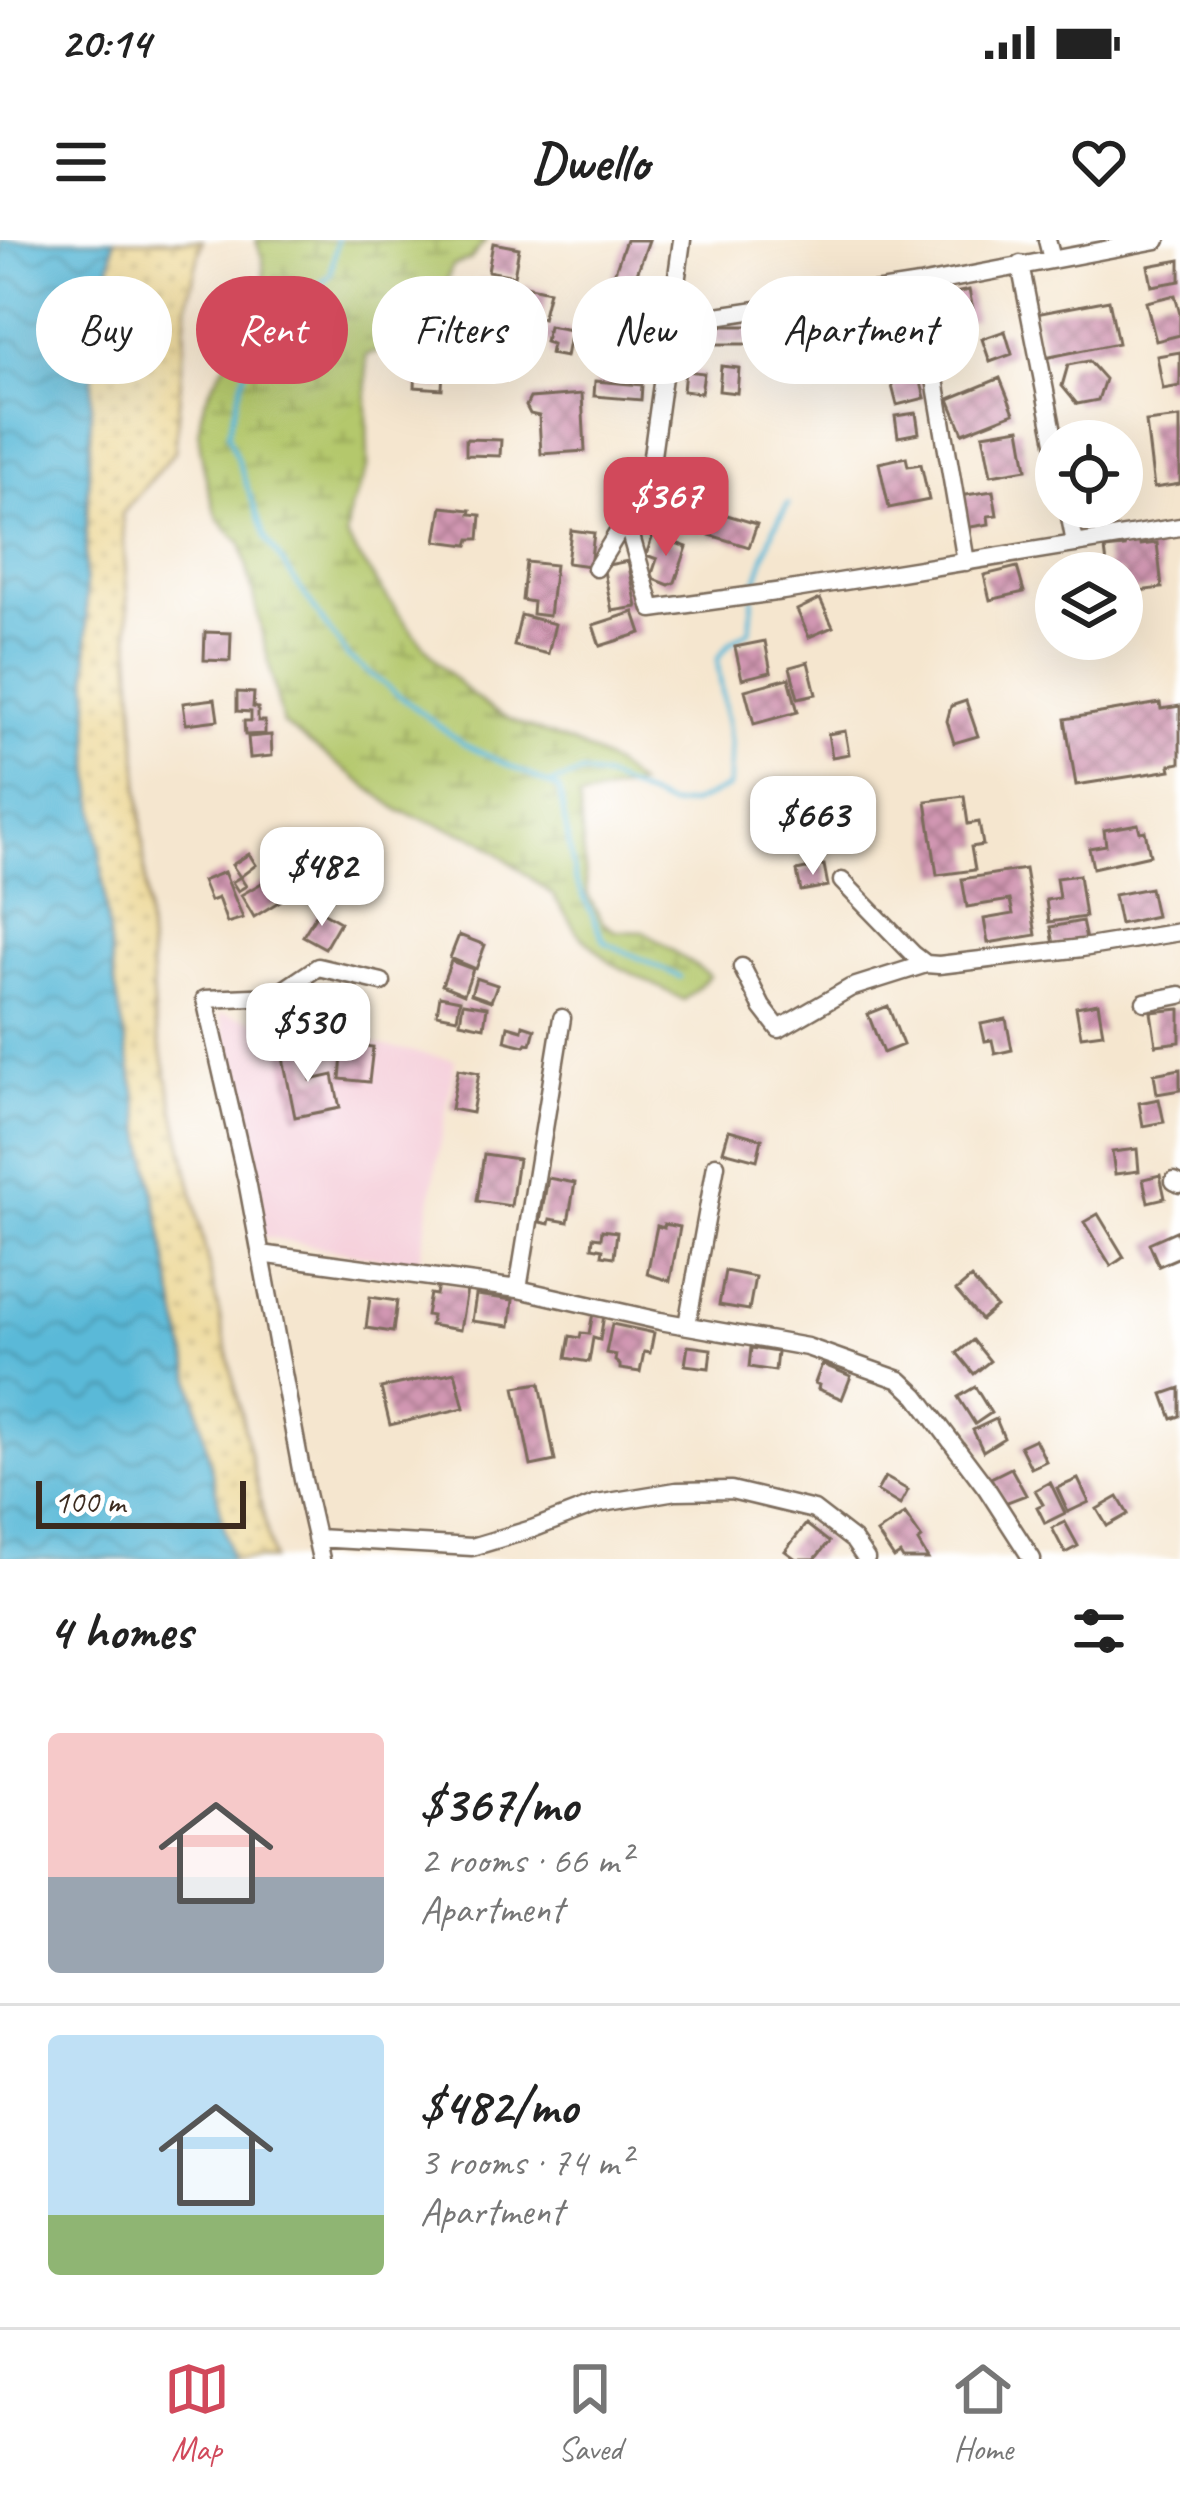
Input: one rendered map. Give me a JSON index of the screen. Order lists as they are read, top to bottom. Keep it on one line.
{"scale_bar":"100 m","page":{"status":"20:14","header":"Dwello","chip":["Buy","Rent","Filters","New","Apartment"],"price":["$367","$663","$482","$530"],"scale":"100 m","heading":"4 homes","list":[{"name":"$367/mo","note":"2 rooms · 66 m² · Apartment"},{"name":"$482/mo","note":"3 rooms · 74 m² · Apartment"}],"tabs":["Map","Saved","Home"]}}
